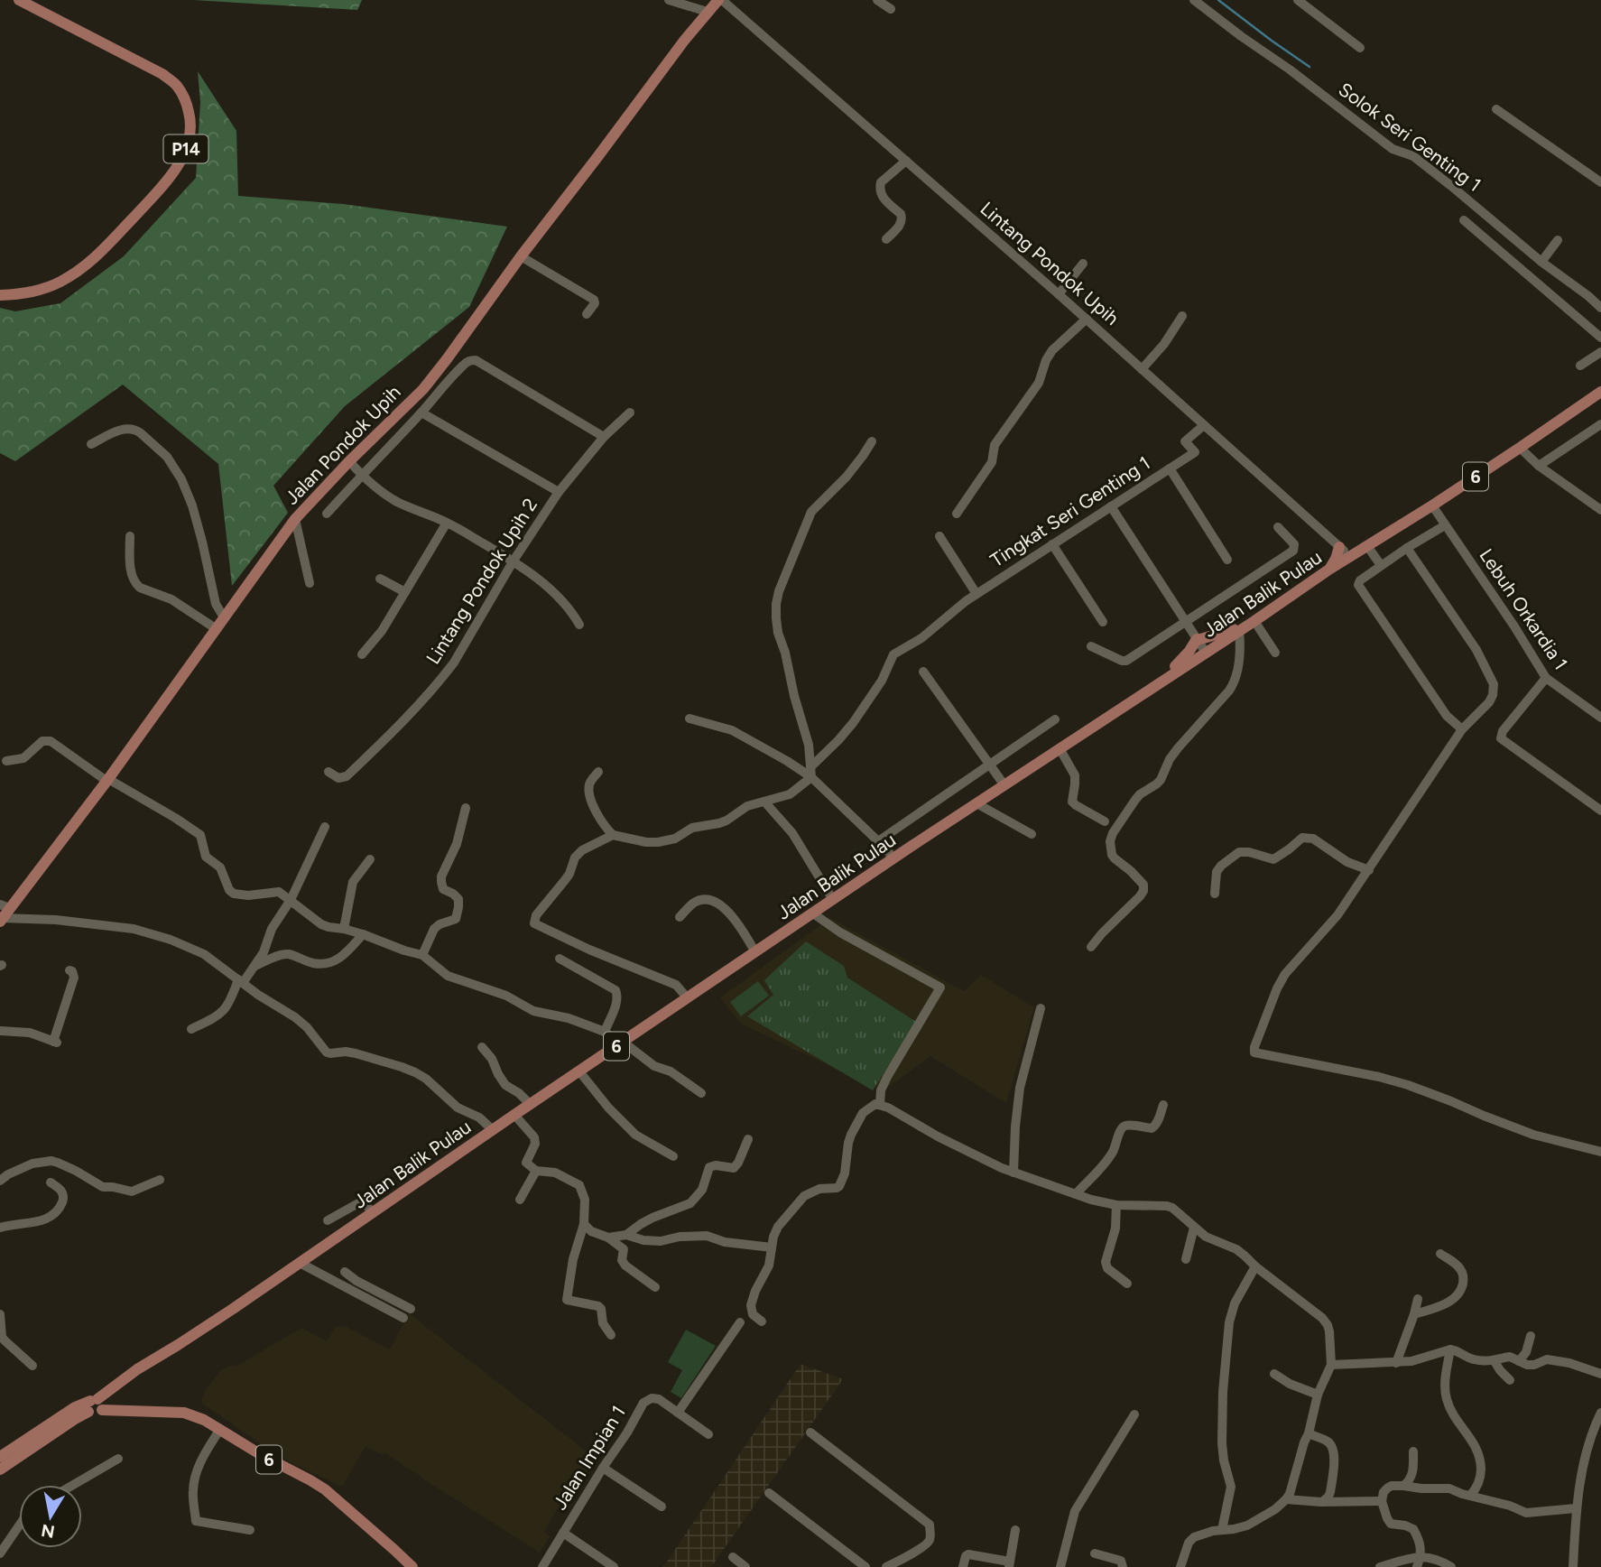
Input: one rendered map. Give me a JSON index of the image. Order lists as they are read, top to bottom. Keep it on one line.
{"streets":{"main road":["P14","Jalan Pondok Upih","6","Jalan Balik Pulau"],"street":["Solok Seri Genting 1","Lintang Pondok Upih","Tingkat Seri Genting 1","Lintang Pondok Upih 2","Lebuh Orkardia 1","Jalan Impian 1"]},"crossings":[["Lintang Pondok Upih","Jalan Pondok Upih"],["Lintang Pondok Upih","Tingkat Seri Genting 1"],["Lintang Pondok Upih","Jalan Balik Pulau"],["6","Jalan Balik Pulau"],["Jalan Balik Pulau","Lebuh Orkardia 1"]],"north":"bottom"}
